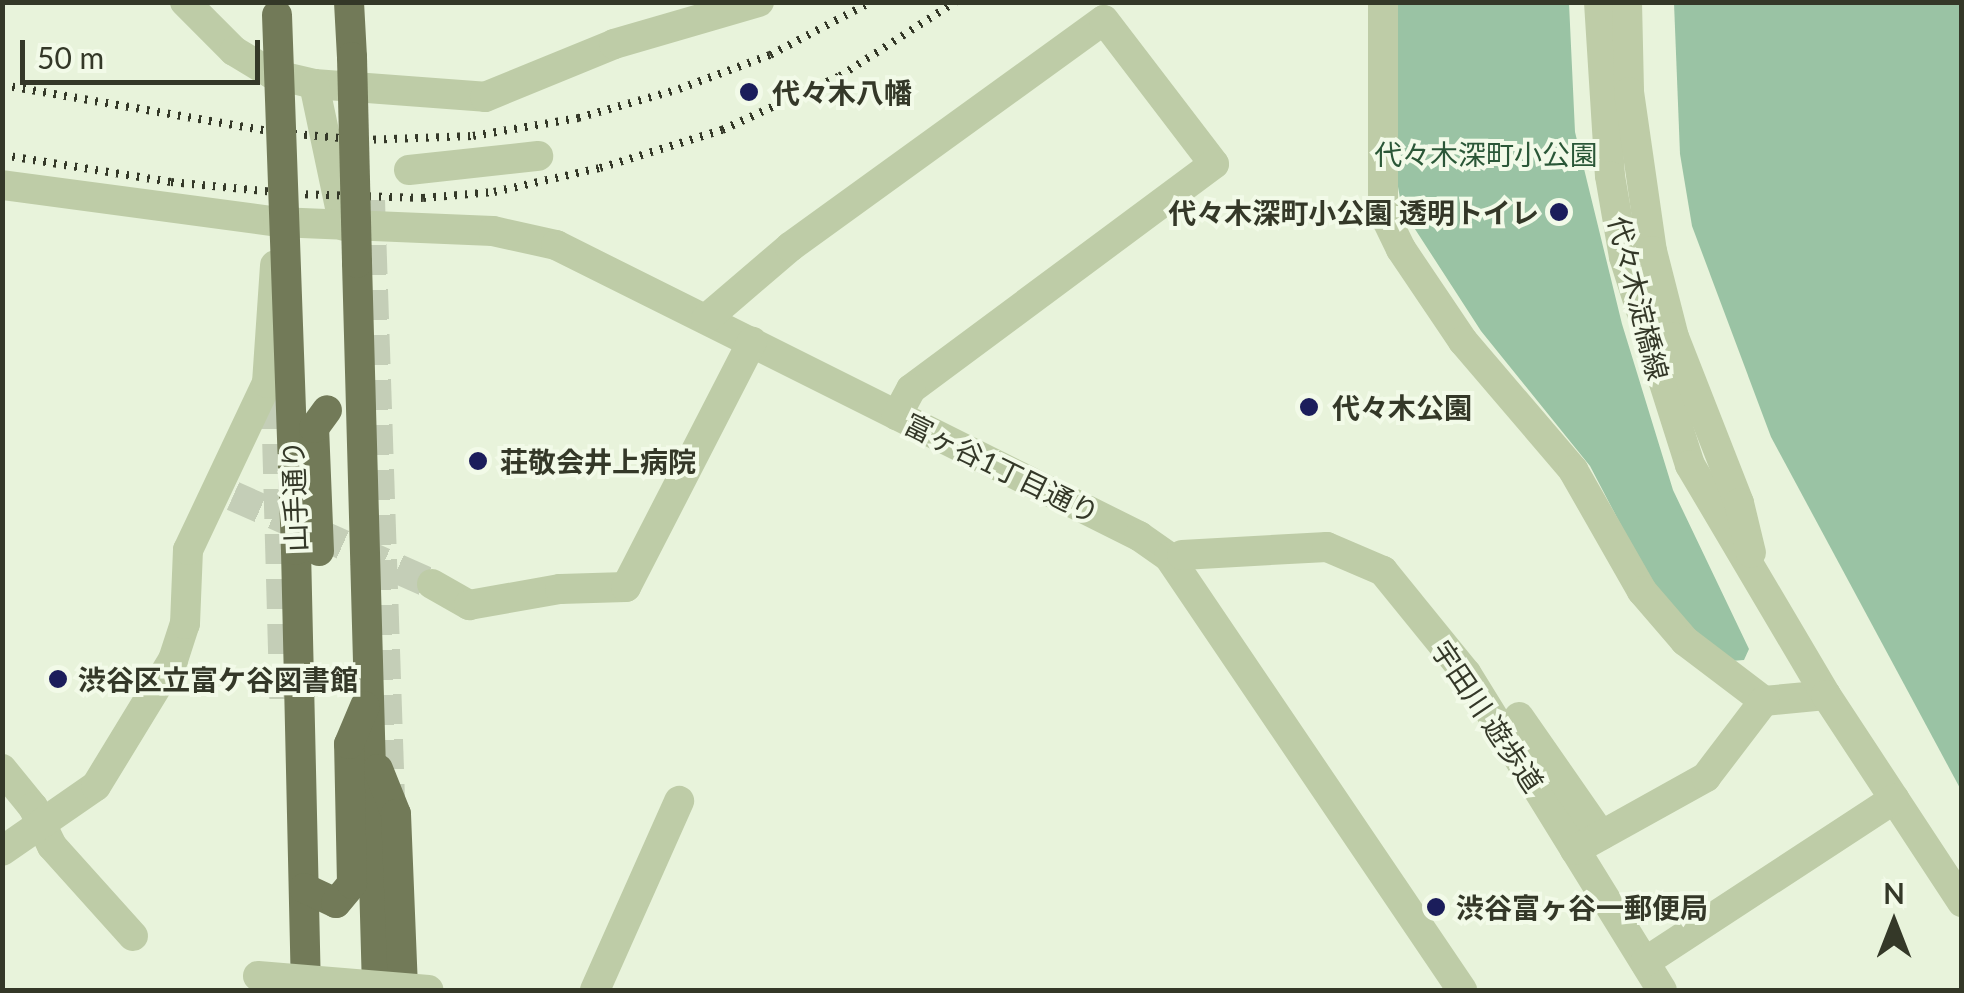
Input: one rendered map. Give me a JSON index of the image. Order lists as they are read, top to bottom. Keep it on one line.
{"streets":{"main road":["山手通り"],"street":["代々木淀橋線","富ヶ谷1丁目通り","宇田川 遊歩道"]},"parks":["代々木深町小公園"],"places":["代々木八幡","代々木深町小公園 透明トイレ","代々木公園","荘敬会井上病院","渋谷区立富ケ谷図書館","渋谷富ヶ谷一郵便局"],"scale_bar":"50 m","north":"top"}
